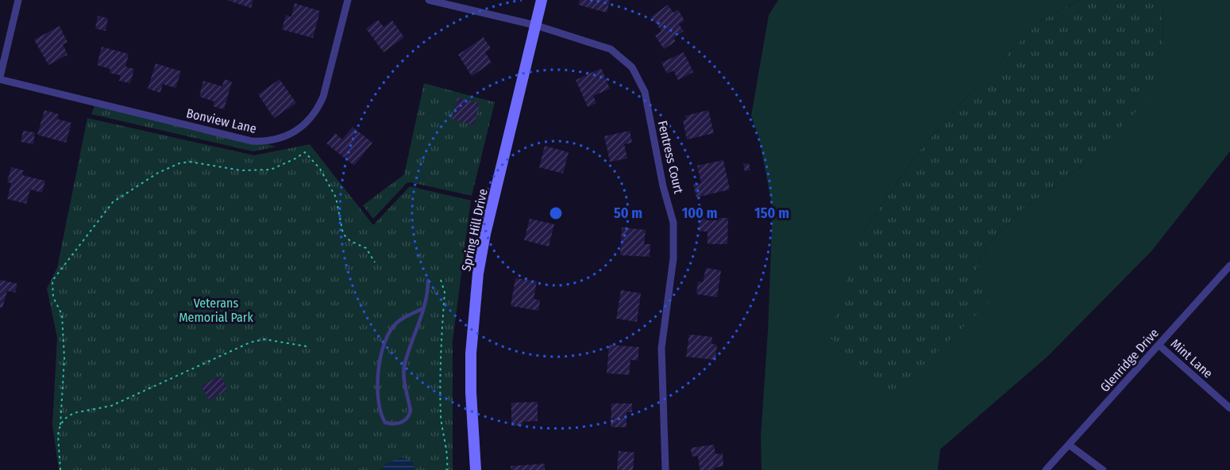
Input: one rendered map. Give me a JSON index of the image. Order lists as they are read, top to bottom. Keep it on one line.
{"streets":{"main road":["Spring Hill Drive"],"street":["Bonview Lane","Fentress Court","Mint Lane","Glenridge Drive"]},"crossings":[["Fentress Court","Spring Hill Drive"],["Mint Lane","Glenridge Drive"]],"parks":["Veterans Memorial Park"],"rings":["50 m","100 m","150 m"]}
